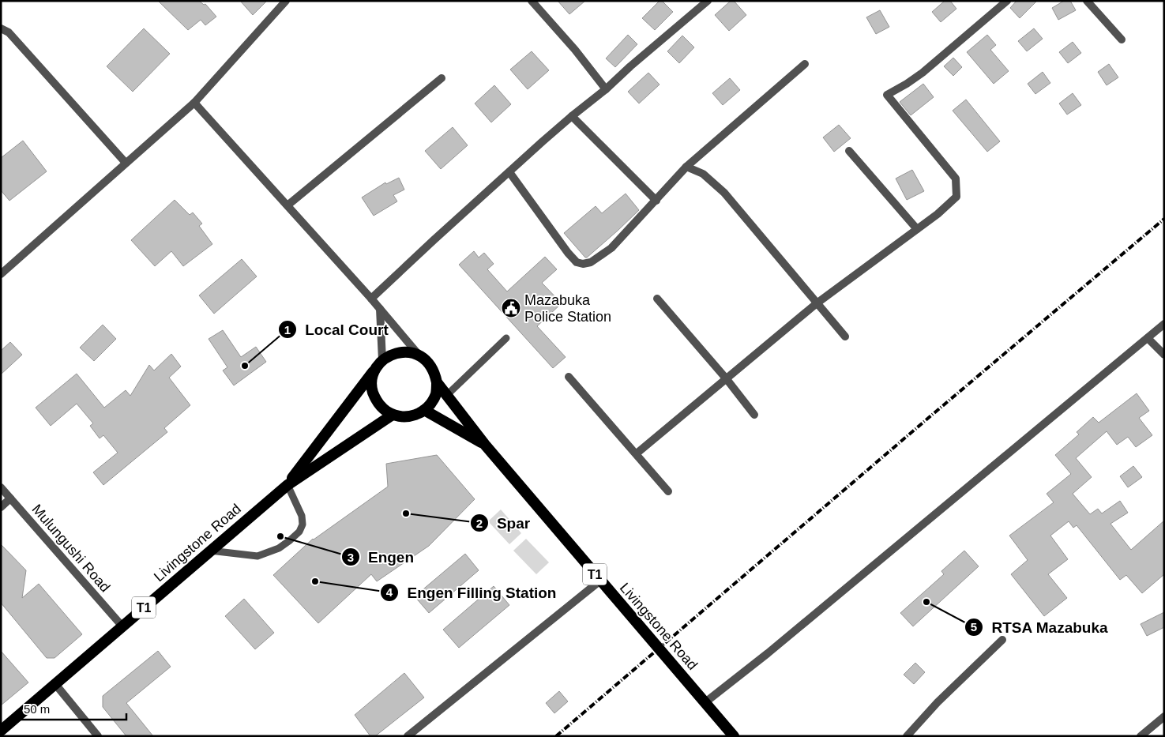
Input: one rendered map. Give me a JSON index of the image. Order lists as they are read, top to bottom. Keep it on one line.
{"streets":{"highway":["Livingstone Road","T1"],"street":["Mulungushi Road"]},"crossings":[["Livingstone Road","Mulungushi Road"]],"places":{"public building":["Mazabuka Police Station"],"other":["Local Court","Spar","Engen","Engen Filling Station","RTSA Mazabuka"]},"scale_bar":"50 m"}
